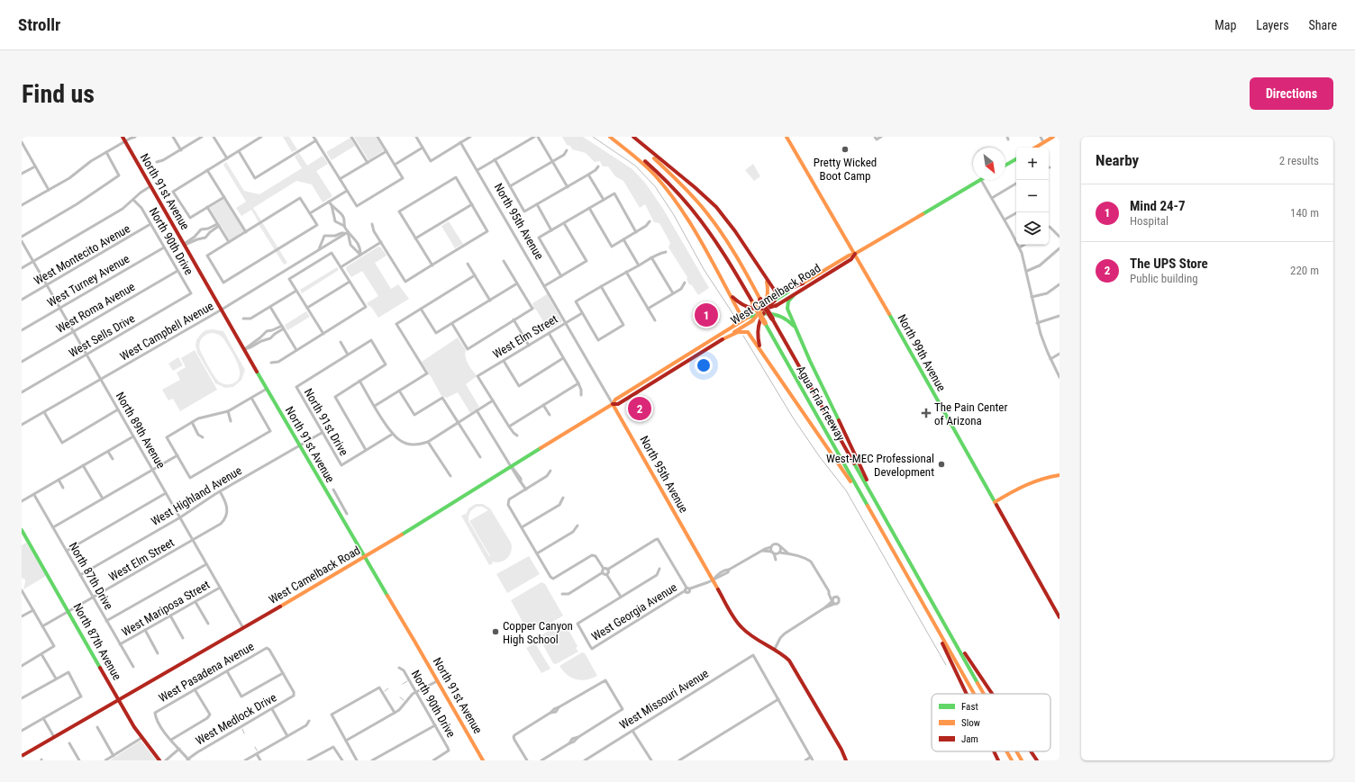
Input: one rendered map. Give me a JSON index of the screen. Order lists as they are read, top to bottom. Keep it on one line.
{"streets":{"main road":["North 91st Avenue","North 95th Avenue","West Camelback Road","North 99th Avenue","Agua Fria Freeway","North 87th Avenue"],"street":["North 90th Drive","West Montecito Avenue","West Turney Avenue","West Roma Avenue","West Campbell Avenue","West Sells Drive","West Elm Street","North 91st Drive","North 89th Avenue","West Highland Avenue","North 87th Drive","West Mariposa Street","West Georgia Avenue","West Pasadena Avenue","West Missouri Avenue","West Medlock Drive"]},"crossings":[["North 91st Avenue","West Camelback Road"],["North 91st Avenue","West Campbell Avenue"],["North 91st Avenue","West Highland Avenue"],["North 95th Avenue","West Camelback Road"],["North 95th Avenue","West Elm Street"],["North 95th Avenue","West Georgia Avenue"],["North 90th Drive","West Montecito Avenue"],["North 90th Drive","West Turney Avenue"],["North 90th Drive","West Roma Avenue"],["North 90th Drive","West Sells Drive"],["West Montecito Avenue","North 89th Avenue"],["West Turney Avenue","North 89th Avenue"],["West Camelback Road","North 99th Avenue"],["West Camelback Road","North 89th Avenue"],["West Camelback Road","North 87th Avenue"],["West Roma Avenue","North 89th Avenue"],["West Campbell Avenue","North 89th Avenue"],["West Sells Drive","North 89th Avenue"],["West Elm Street","North 89th Avenue"],["West Elm Street","West Highland Avenue"],["West Elm Street","North 87th Drive"],["West Elm Street","North 87th Avenue"],["North 91st Drive","West Highland Avenue"],["North 89th Avenue","West Highland Avenue"],["North 89th Avenue","West Mariposa Street"],["West Highland Avenue","North 87th Drive"],["North 87th Drive","West Mariposa Street"],["West Pasadena Avenue","West Medlock Drive"]],"places":{"other":["Pretty Wicked Boot Camp","West-MEC Professional Development","Copper Canyon High School"],"health":["The Pain Center of Arizona"]},"legend":["Fast","Slow","Jam"],"north":"bottom right","page":{"header":"Strollr","nav":["Map","Layers","Share"],"buttons":"Directions","title":"Find us","heading":["Nearby","2 results"],"map_buttons":["+","−"],"list":[{"mark":"1","name":"Mind 24-7","note":"Hospital","value":"140 m"},{"mark":"2","name":"The UPS Store","note":"Public building","value":"220 m"}],"pins":["1","2"]}}
